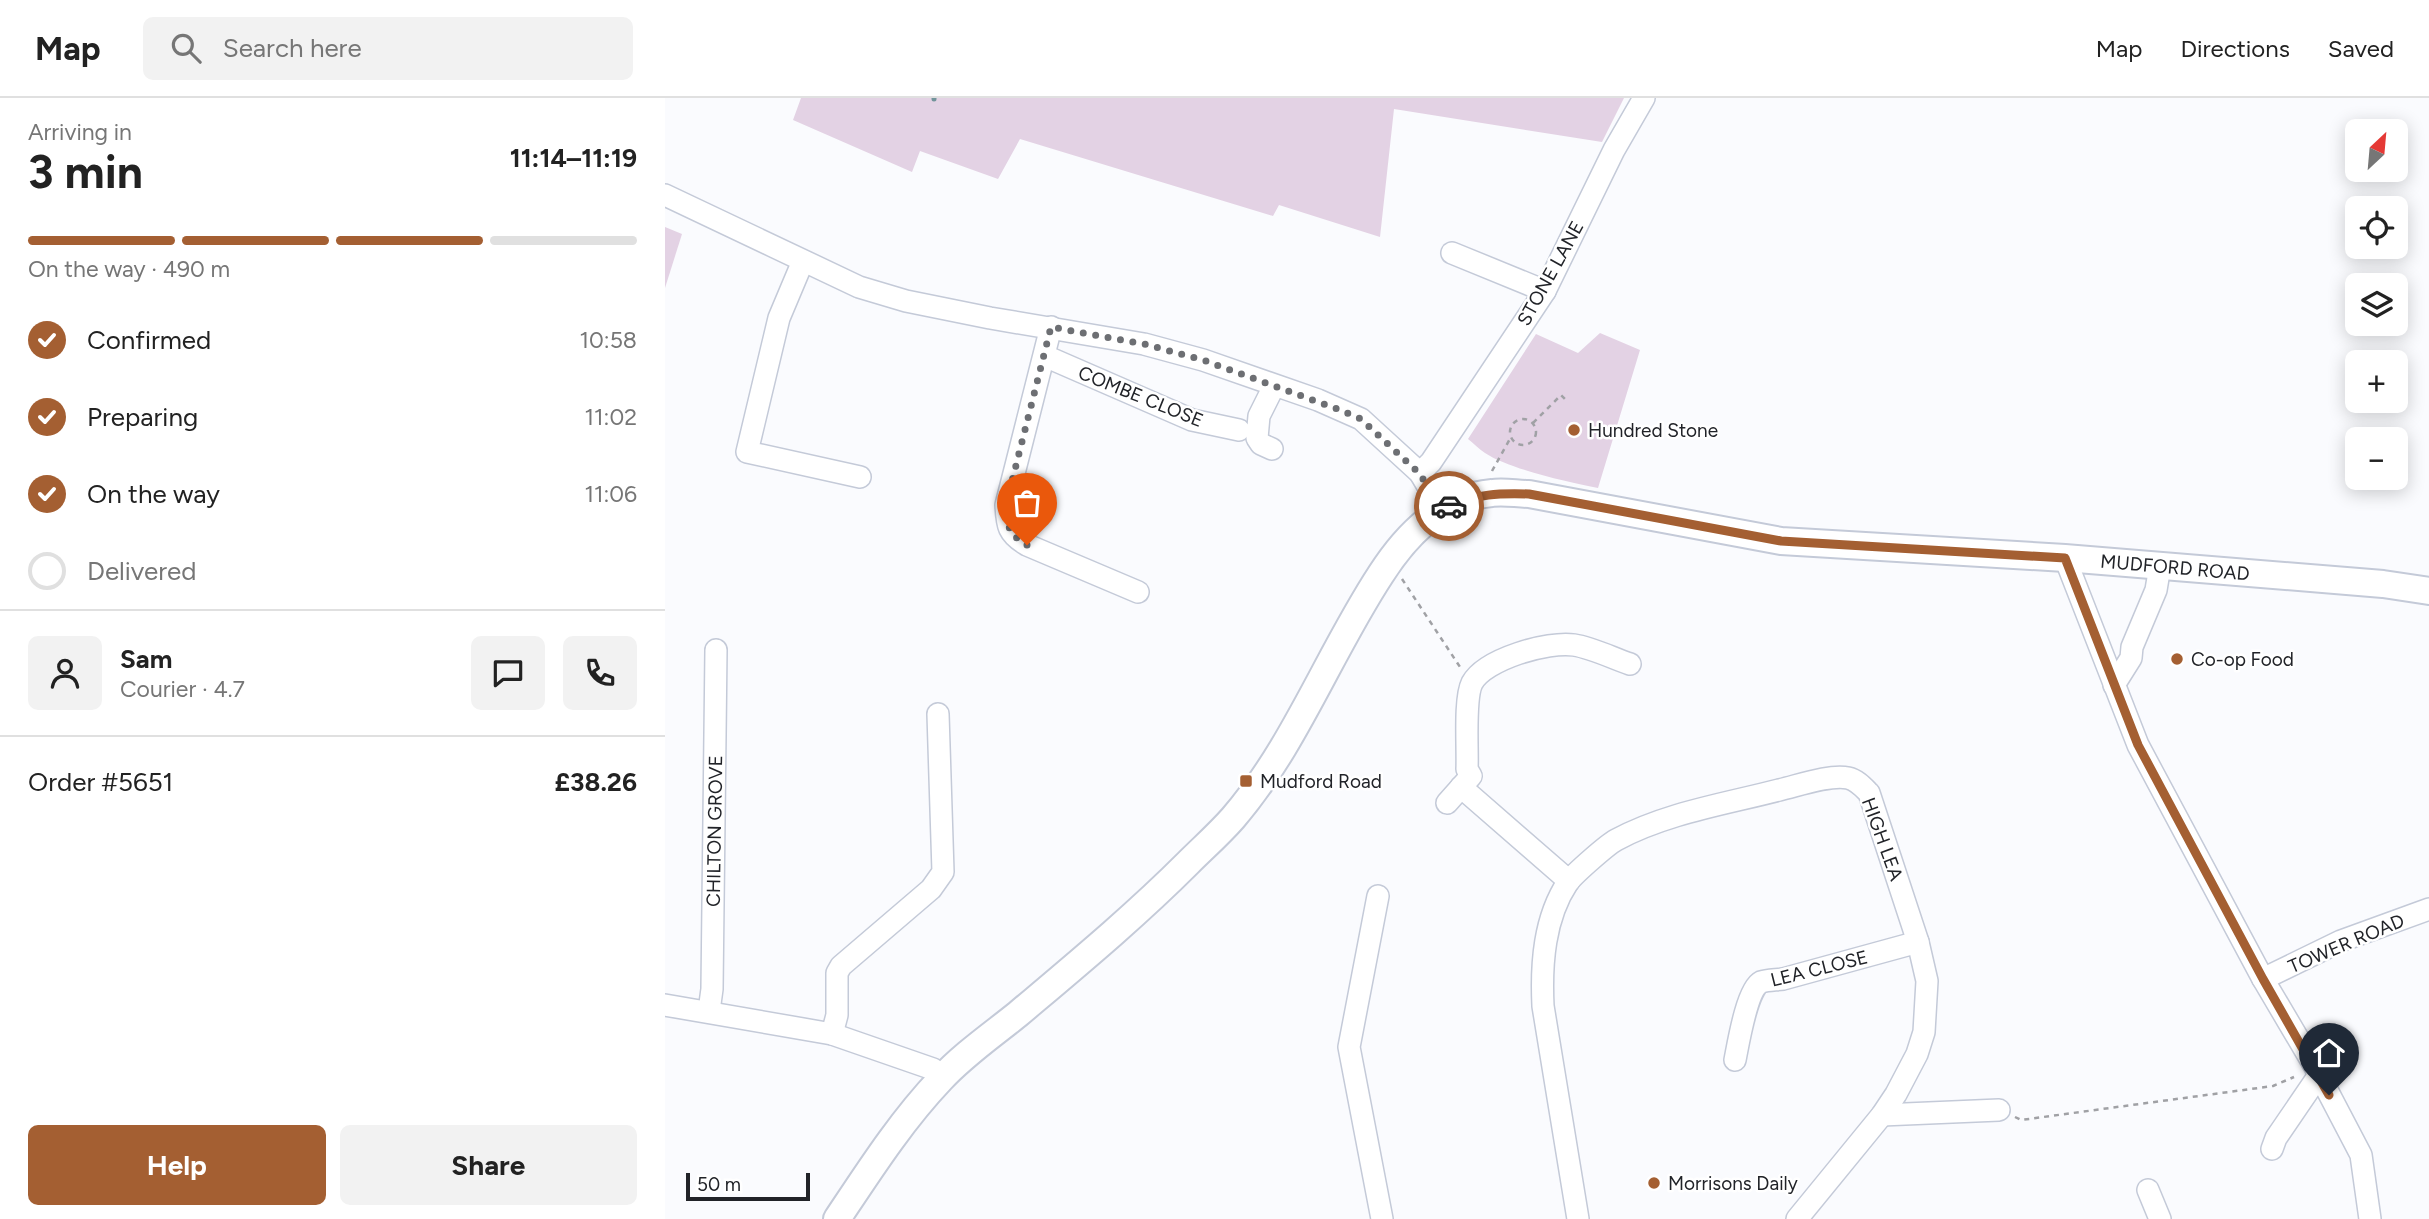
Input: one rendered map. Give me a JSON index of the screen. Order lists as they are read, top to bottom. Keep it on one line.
{"streets":{"main road":["MUDFORD ROAD"],"street":["STONE LANE","COMBE CLOSE","CHILTON GROVE","HIGH LEA","TOWER ROAD","LEA CLOSE"]},"crossings":[["HIGH LEA","LEA CLOSE"]],"places":{"other":["Hundred Stone","Co-op Food","Morrisons Daily"],"transit":["Mudford Road"]},"scale_bar":"50 m","north":"top right","page":{"header":"Map","search":"Search here","nav":["Map","Directions","Saved"],"heading":["3 min","Arriving in","11:14–11:19"],"panel":["Sam","Courier · 4.7","Order #5651","£38.26"],"map_buttons":["+","−"],"bar":"On the way · 490 m","list":[["Confirmed","10:58"],["Preparing","11:02"],["On the way","11:06"],"Delivered"],"buttons":["Help","Share"],"scale":"50 m"}}
